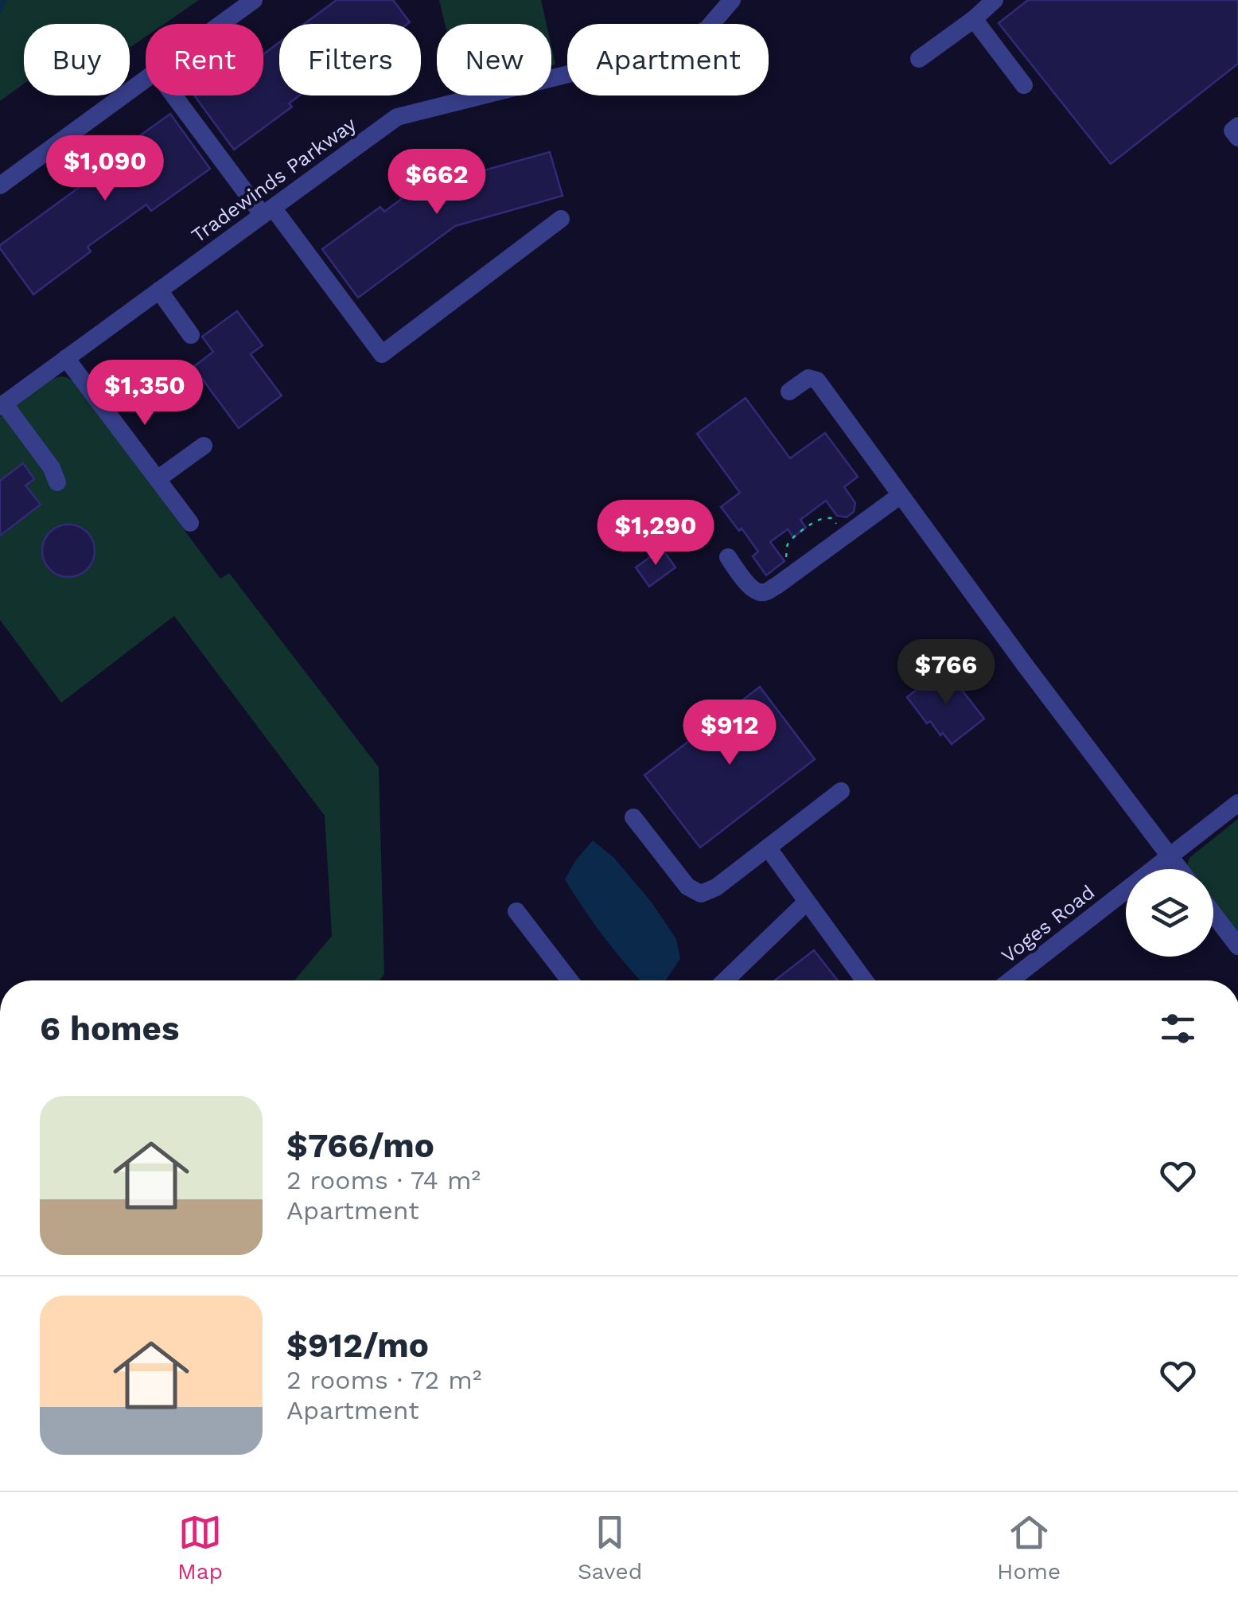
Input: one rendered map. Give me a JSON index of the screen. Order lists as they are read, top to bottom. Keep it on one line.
{"streets":{"street":["Tradewinds Parkway","Voges Road"]},"page":{"chip":["Buy","Rent","Filters","New","Apartment"],"price":["$1,090","$662","$1,350","$1,290","$766","$912"],"heading":"6 homes","list":[{"name":"$766/mo","note":"2 rooms · 74 m² · Apartment"},{"name":"$912/mo","note":"2 rooms · 72 m² · Apartment"}],"tabs":["Map","Saved","Home"]}}
